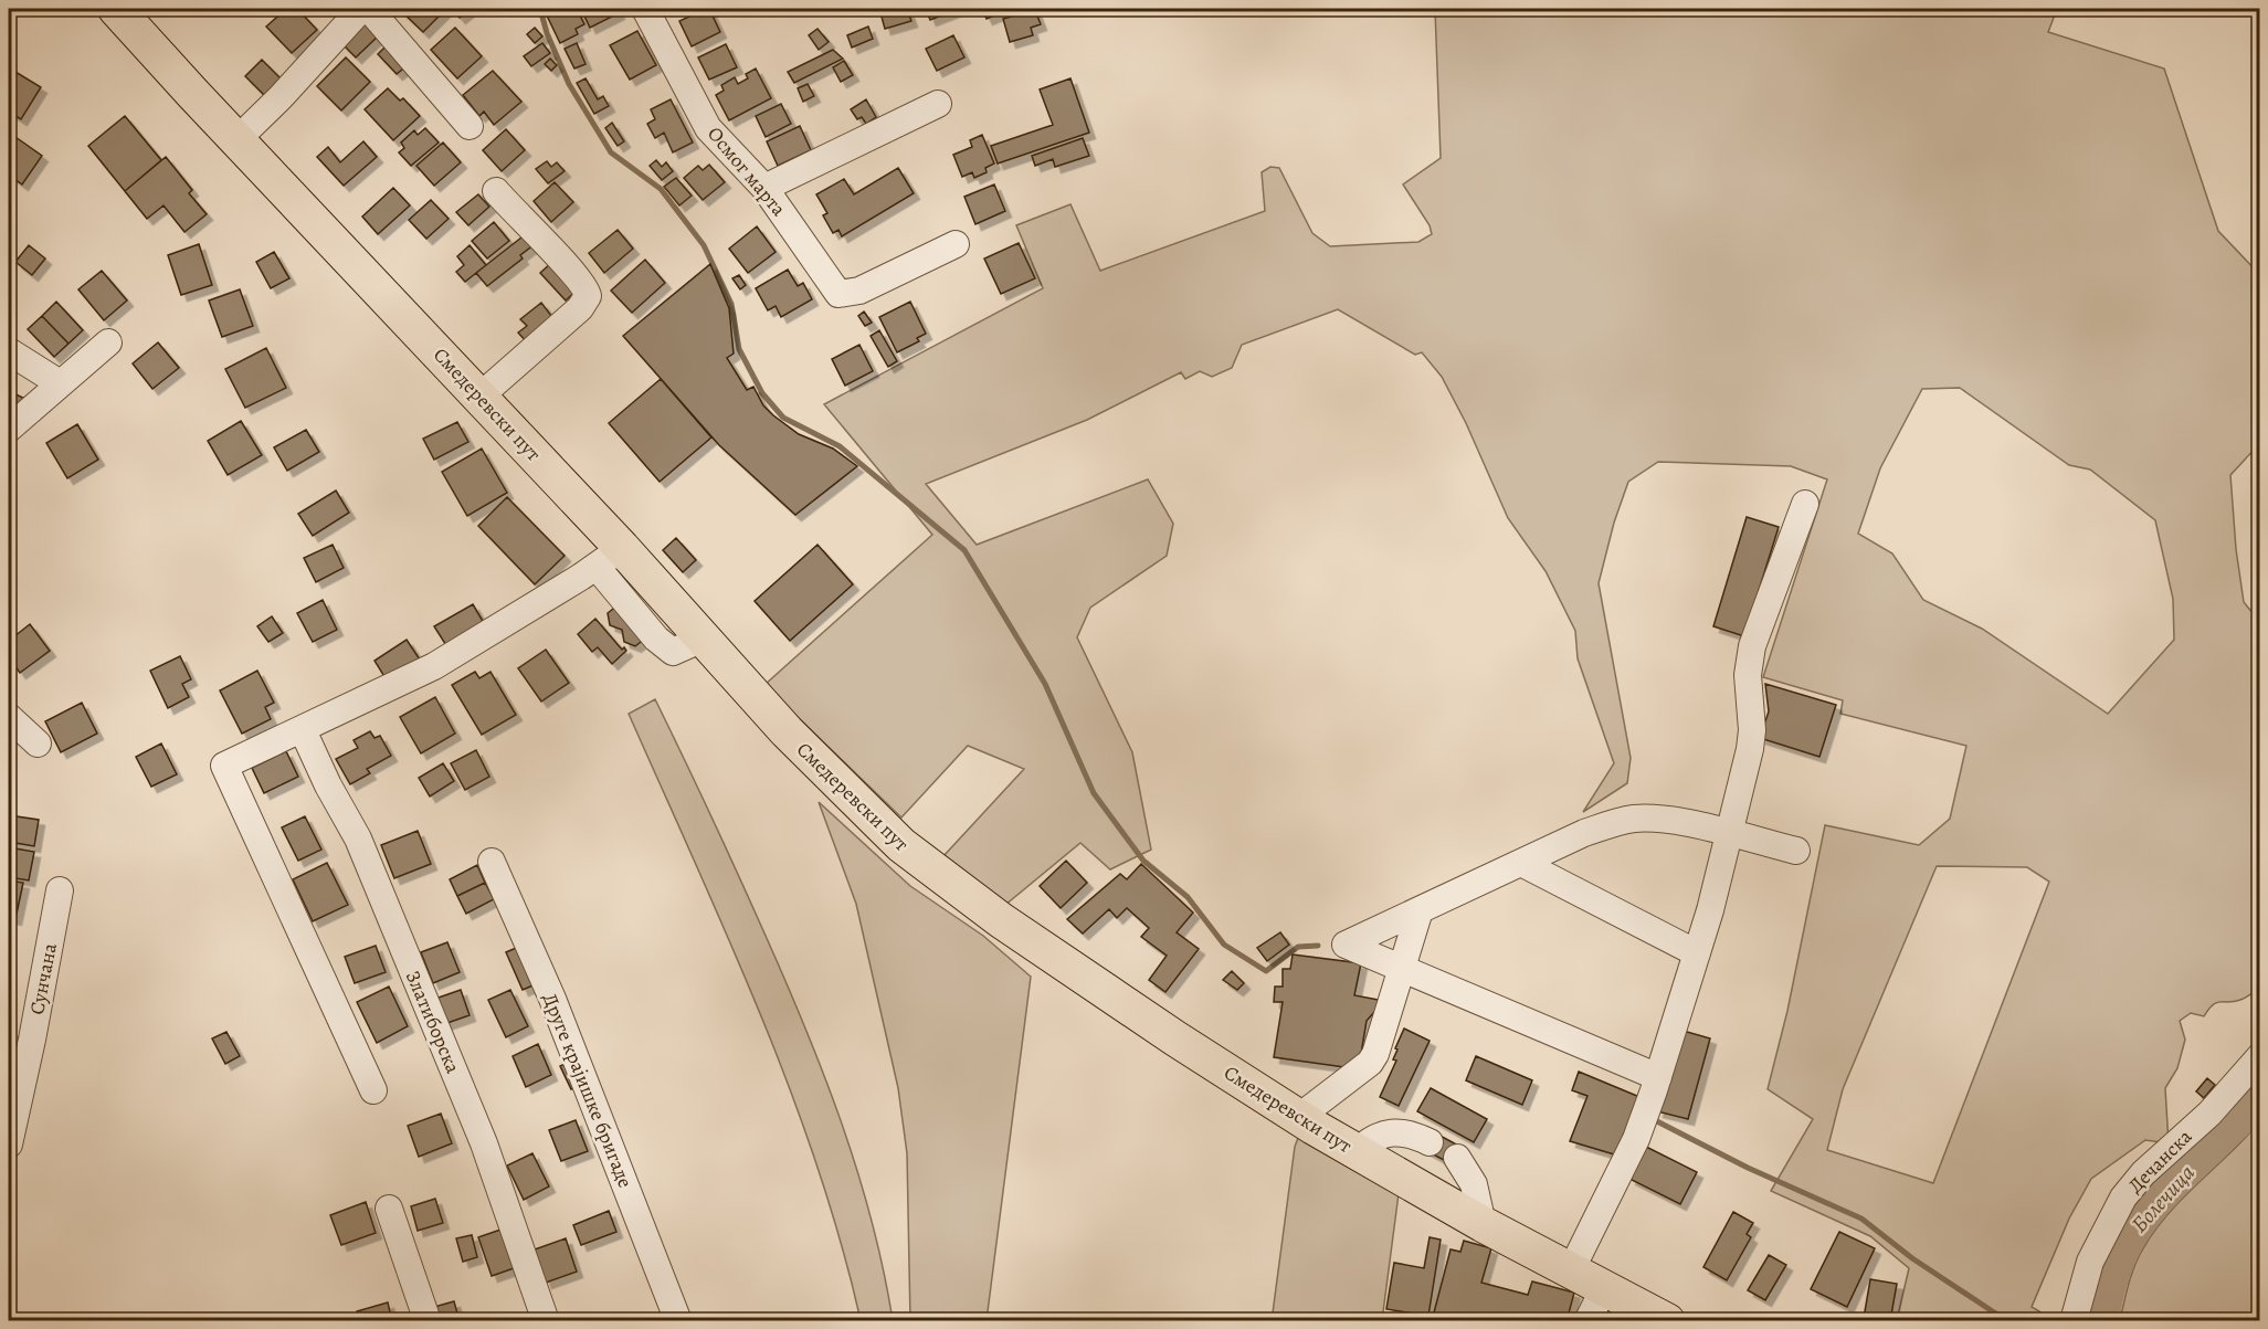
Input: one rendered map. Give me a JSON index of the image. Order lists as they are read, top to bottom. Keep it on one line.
{"streets":{"main road":["Смедеревски пут"],"street":["Осмог марта","Сунчана","Златиборска","Друге крајишке бригаде","Дечанска"]},"water":["Болечица"]}
